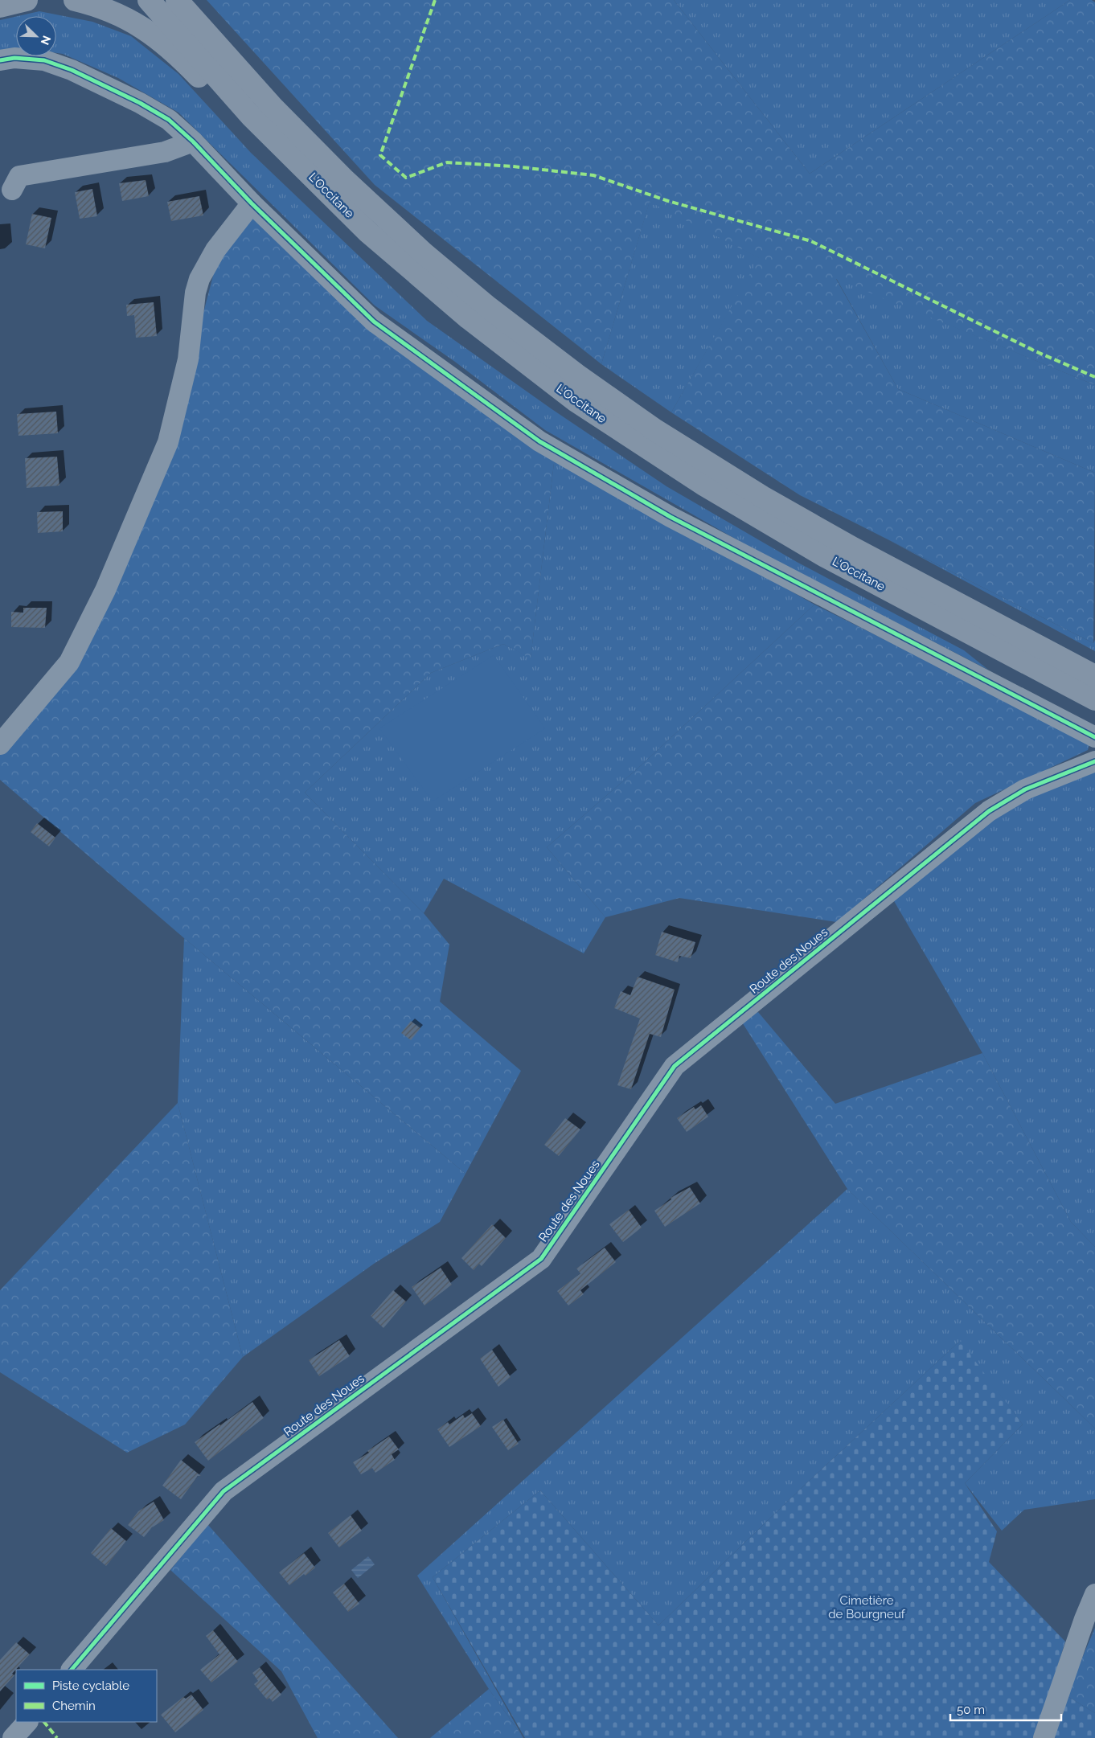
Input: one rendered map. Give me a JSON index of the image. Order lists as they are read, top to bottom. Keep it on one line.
{"streets":{"highway":["L'Occitane"],"street":["Route des Noues"]},"parks":["Cimetière de Bourgneuf"],"legend":["Piste cyclable","Chemin"],"scale_bar":"50 m","north":"bottom right"}
